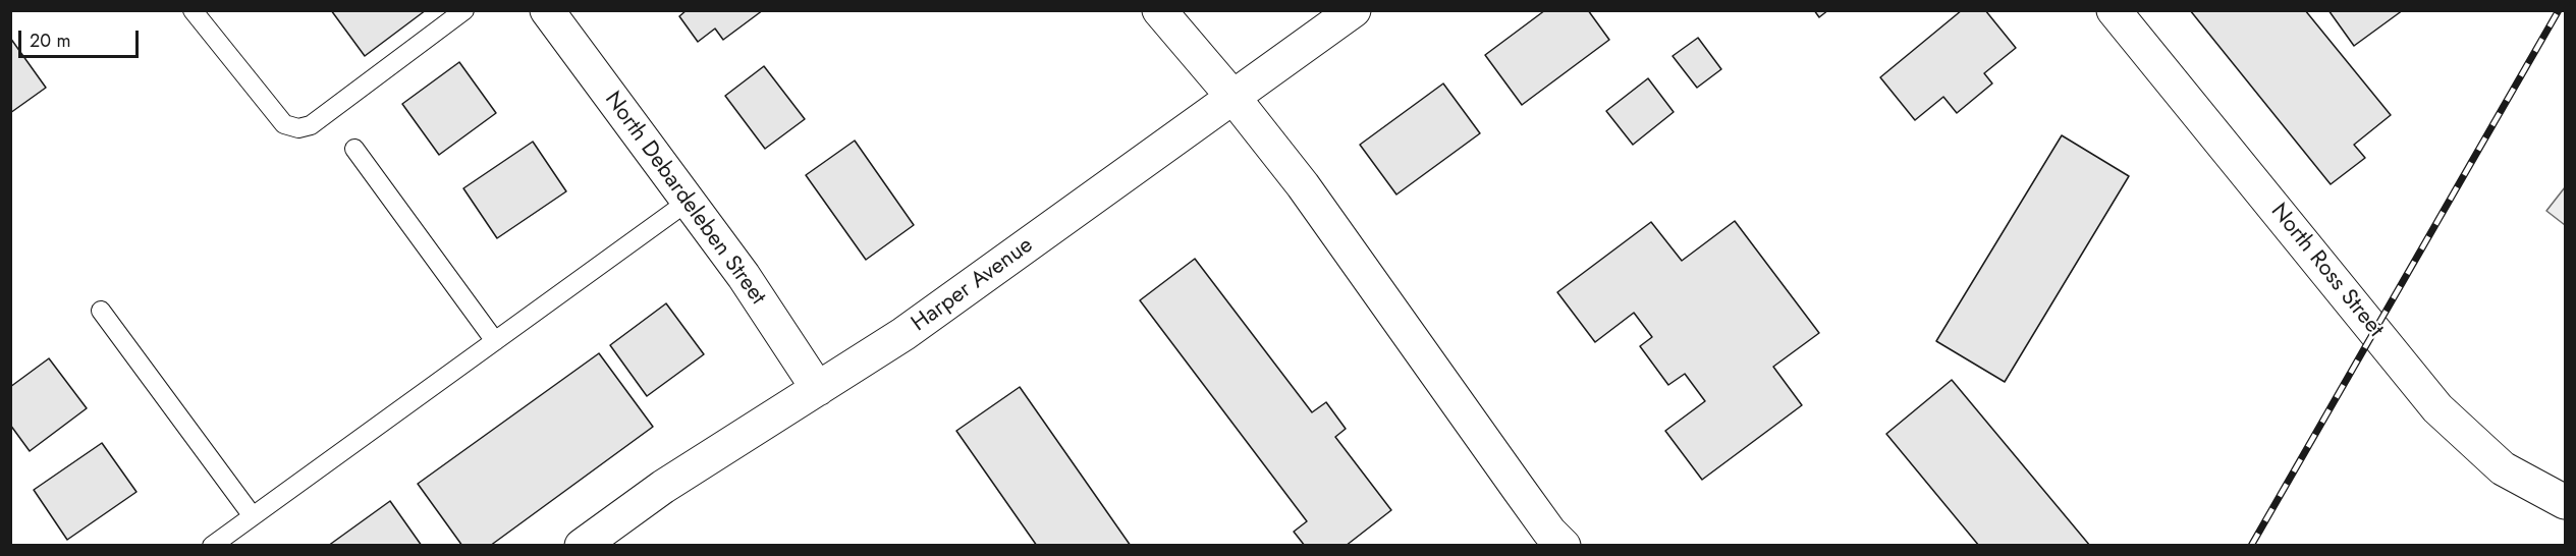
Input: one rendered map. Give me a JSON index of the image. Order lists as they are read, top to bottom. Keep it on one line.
{"streets":{"street":["North Debardeleben Street","North Ross Street","Harper Avenue"]},"crossings":[["North Debardeleben Street","Harper Avenue"]],"scale_bar":"20 m"}
